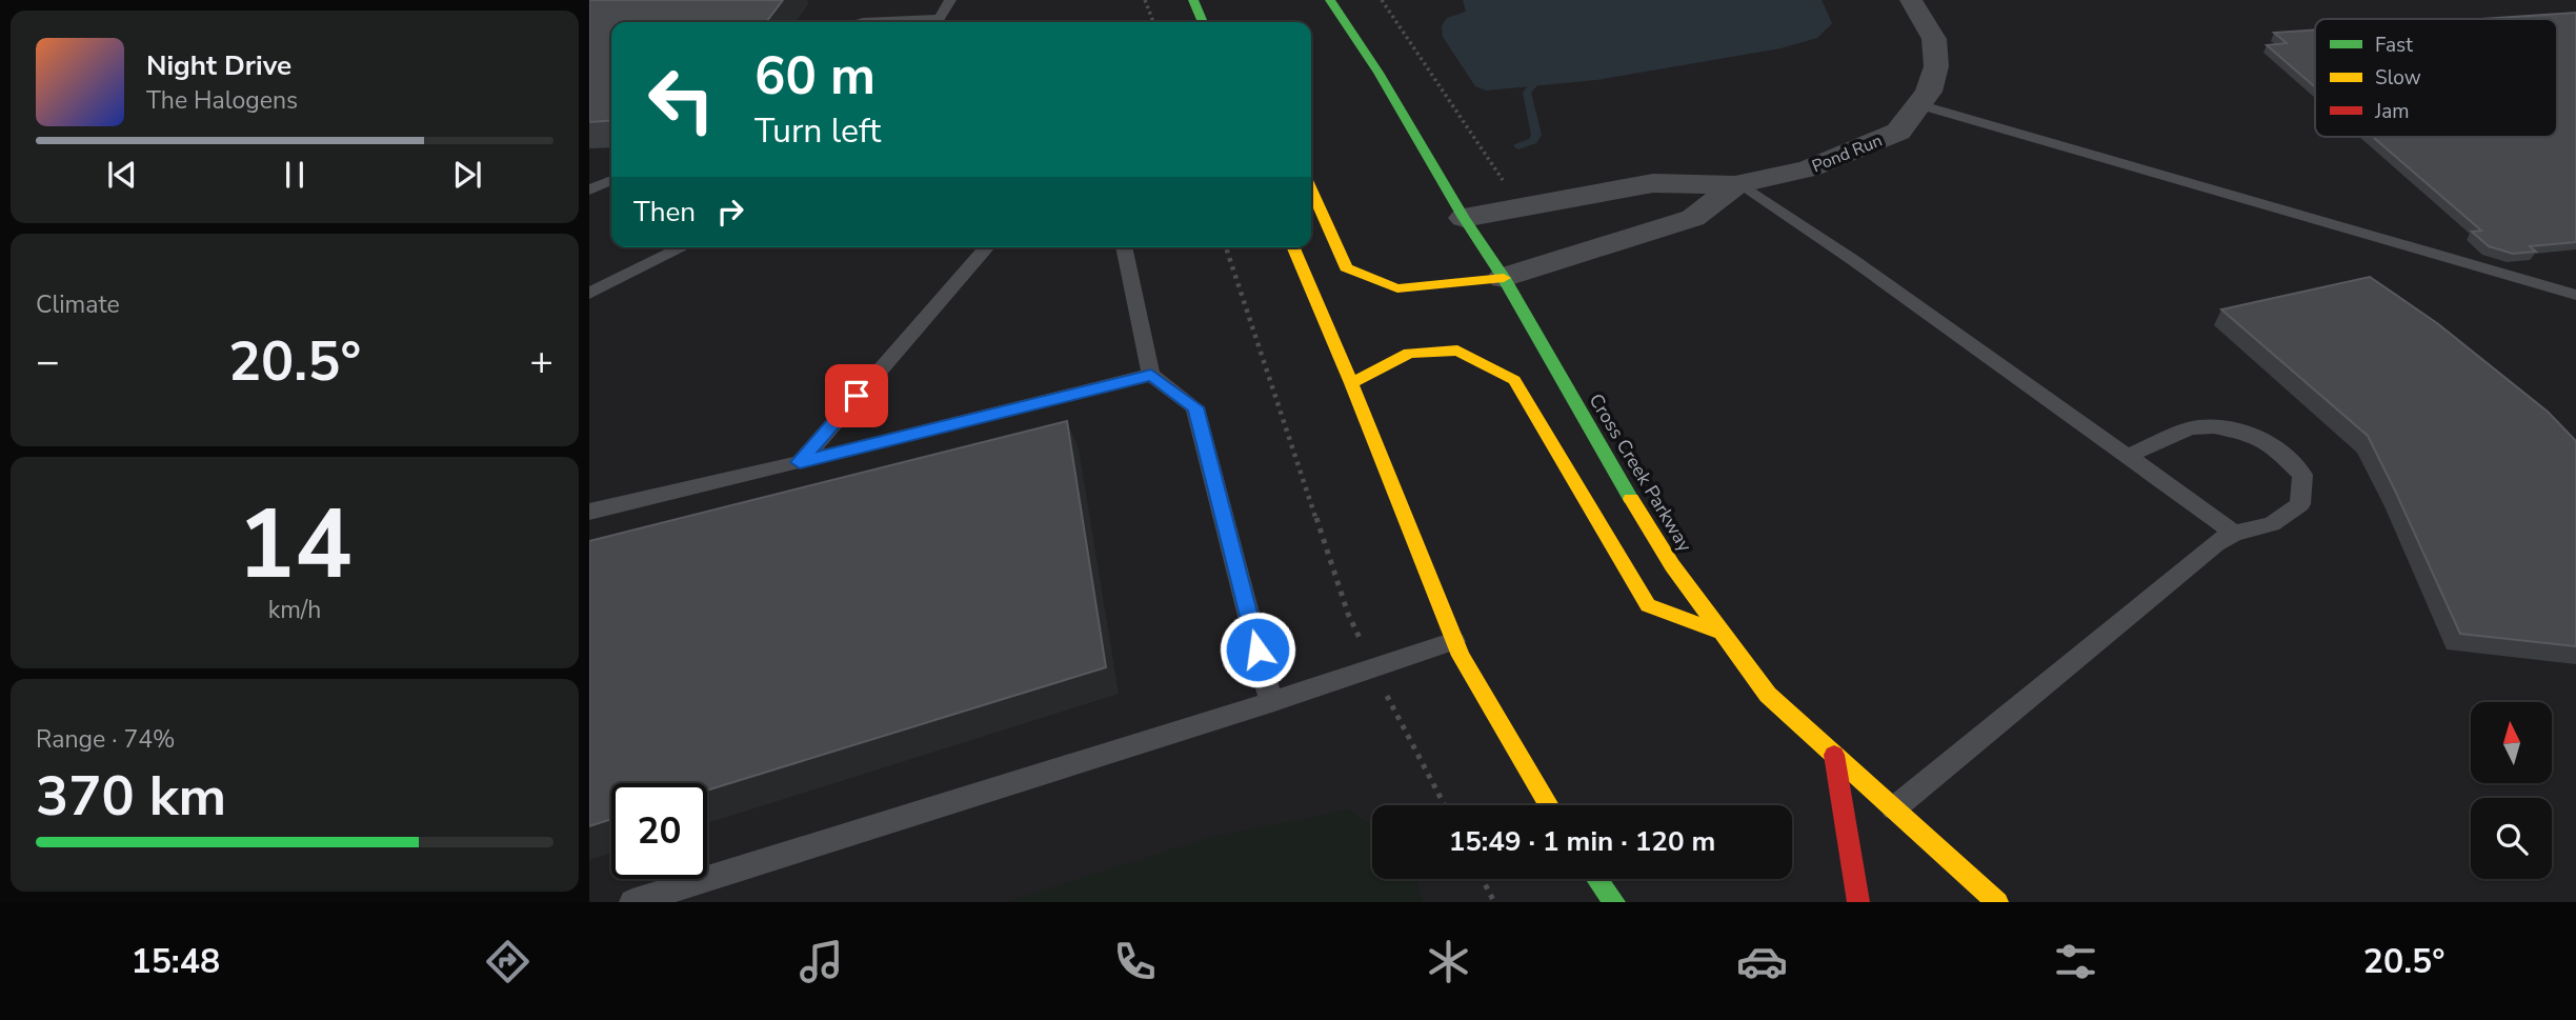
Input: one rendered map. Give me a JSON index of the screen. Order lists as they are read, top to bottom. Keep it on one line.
{"streets":{"street":["Pond Run","Cross Creek Parkway"]},"crossings":[["Pond Run","Cross Creek Parkway"]],"legend":["Fast","Slow","Jam"],"north":"top","page":{"turn":["60 m","Turn left"],"song":["Night Drive","The Halogens"],"then":"Then","tile":["Climate",["14","km/h"],["Range · 74%","370 km"]],"heat":["−","20.5°","+"],"limit":"20","trip":"15:49 · 1 min · 120 m","tabs":["15:48","20.5°"]}}
